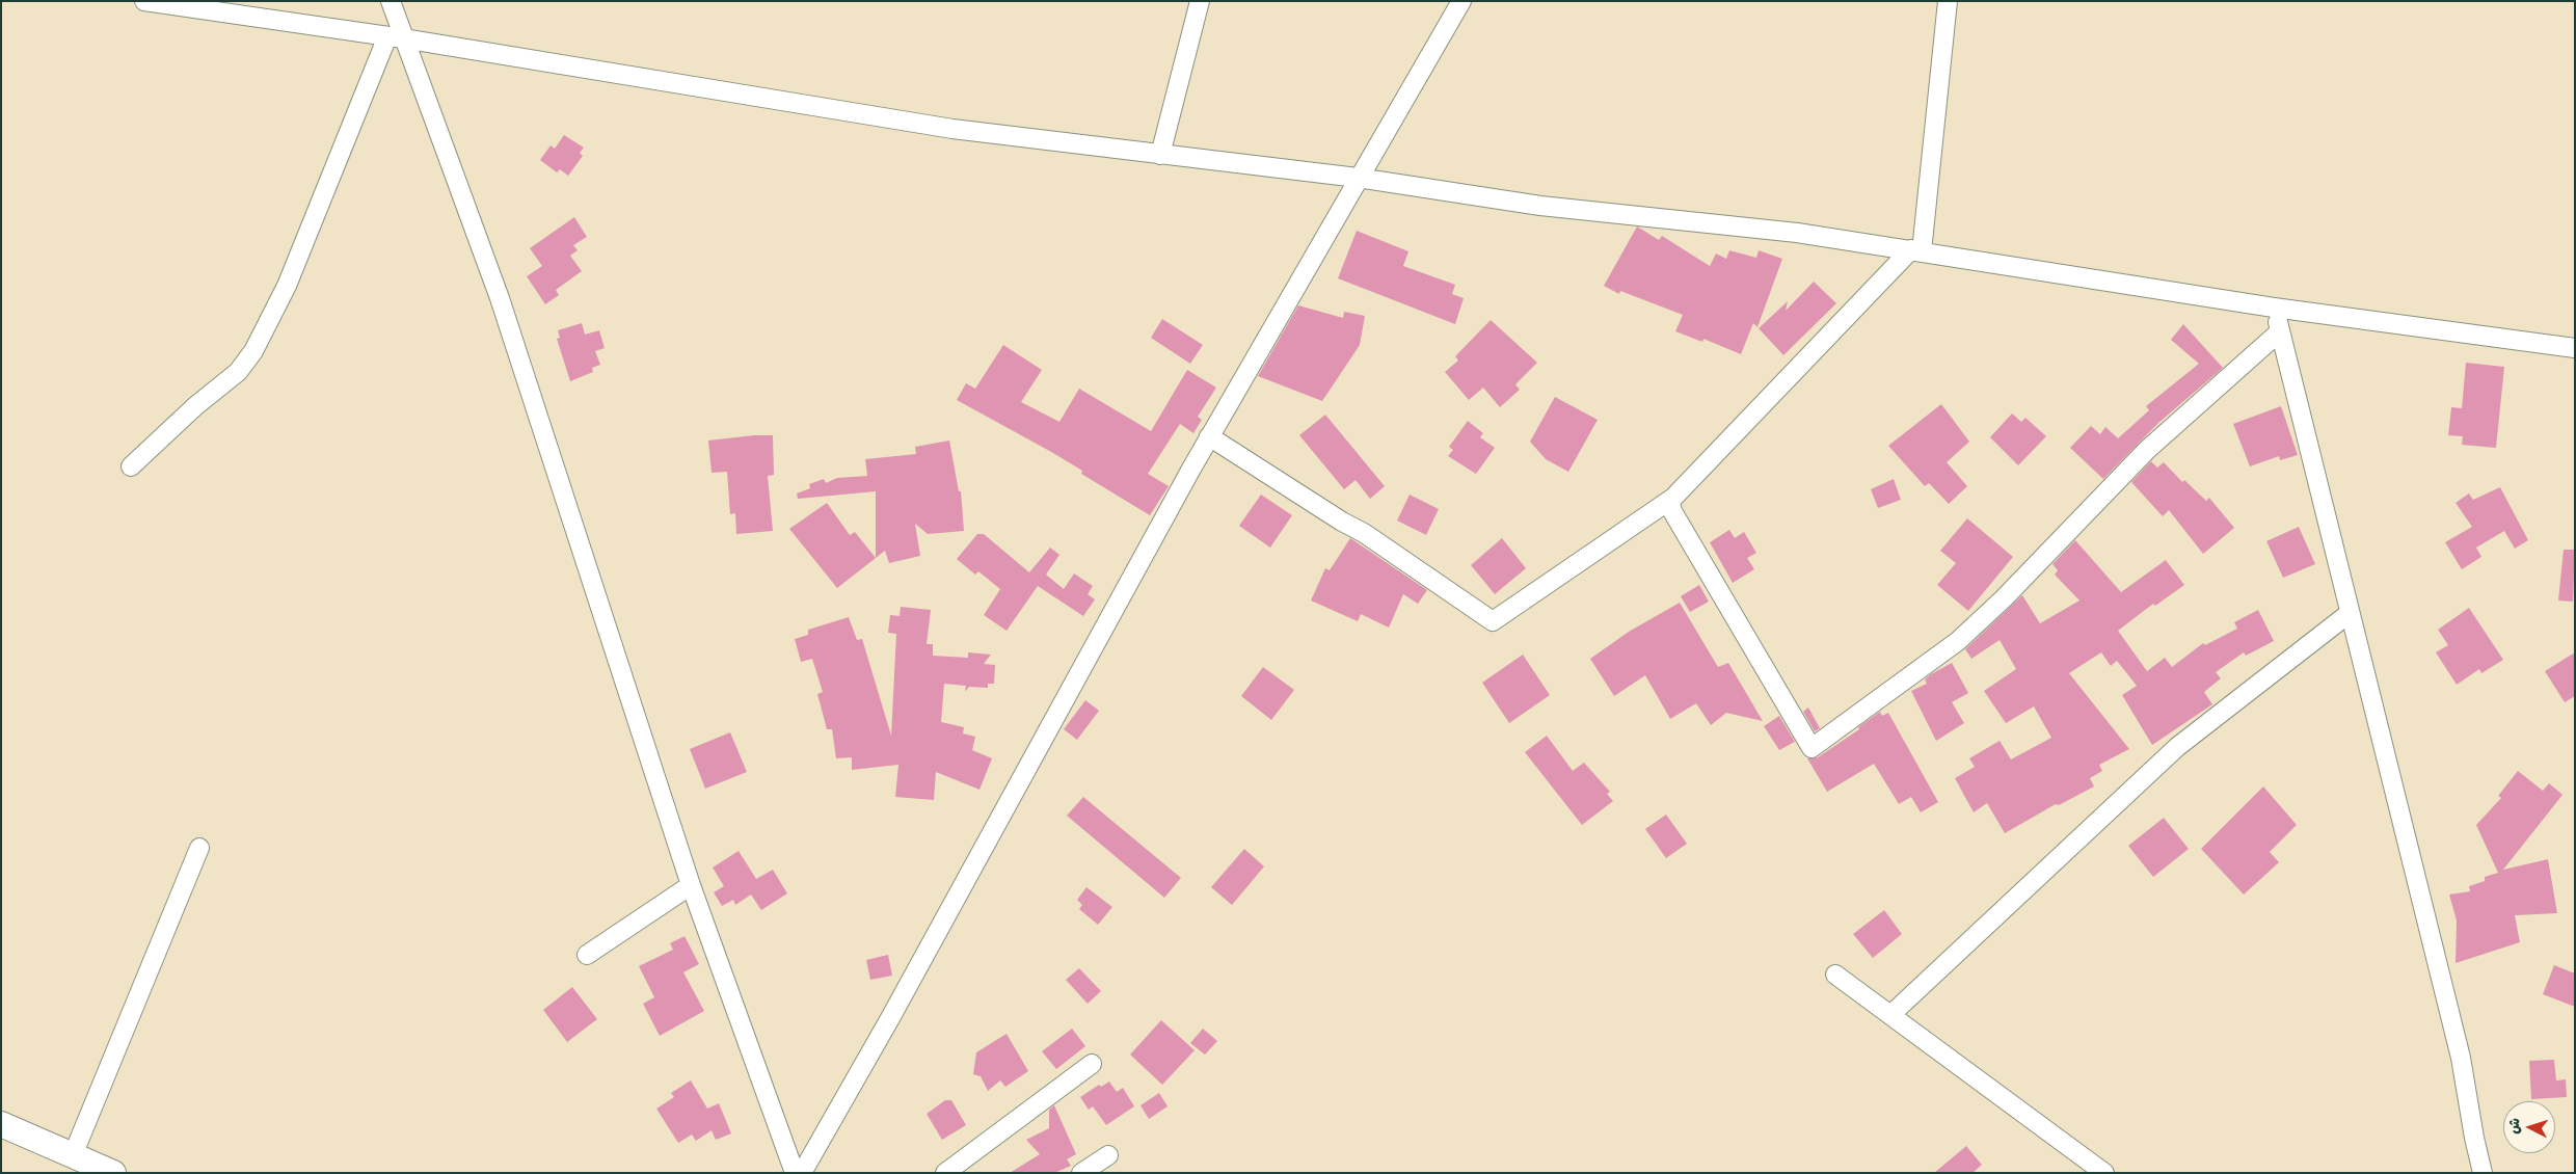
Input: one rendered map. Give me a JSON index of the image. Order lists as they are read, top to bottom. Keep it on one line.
{"north":"left"}
